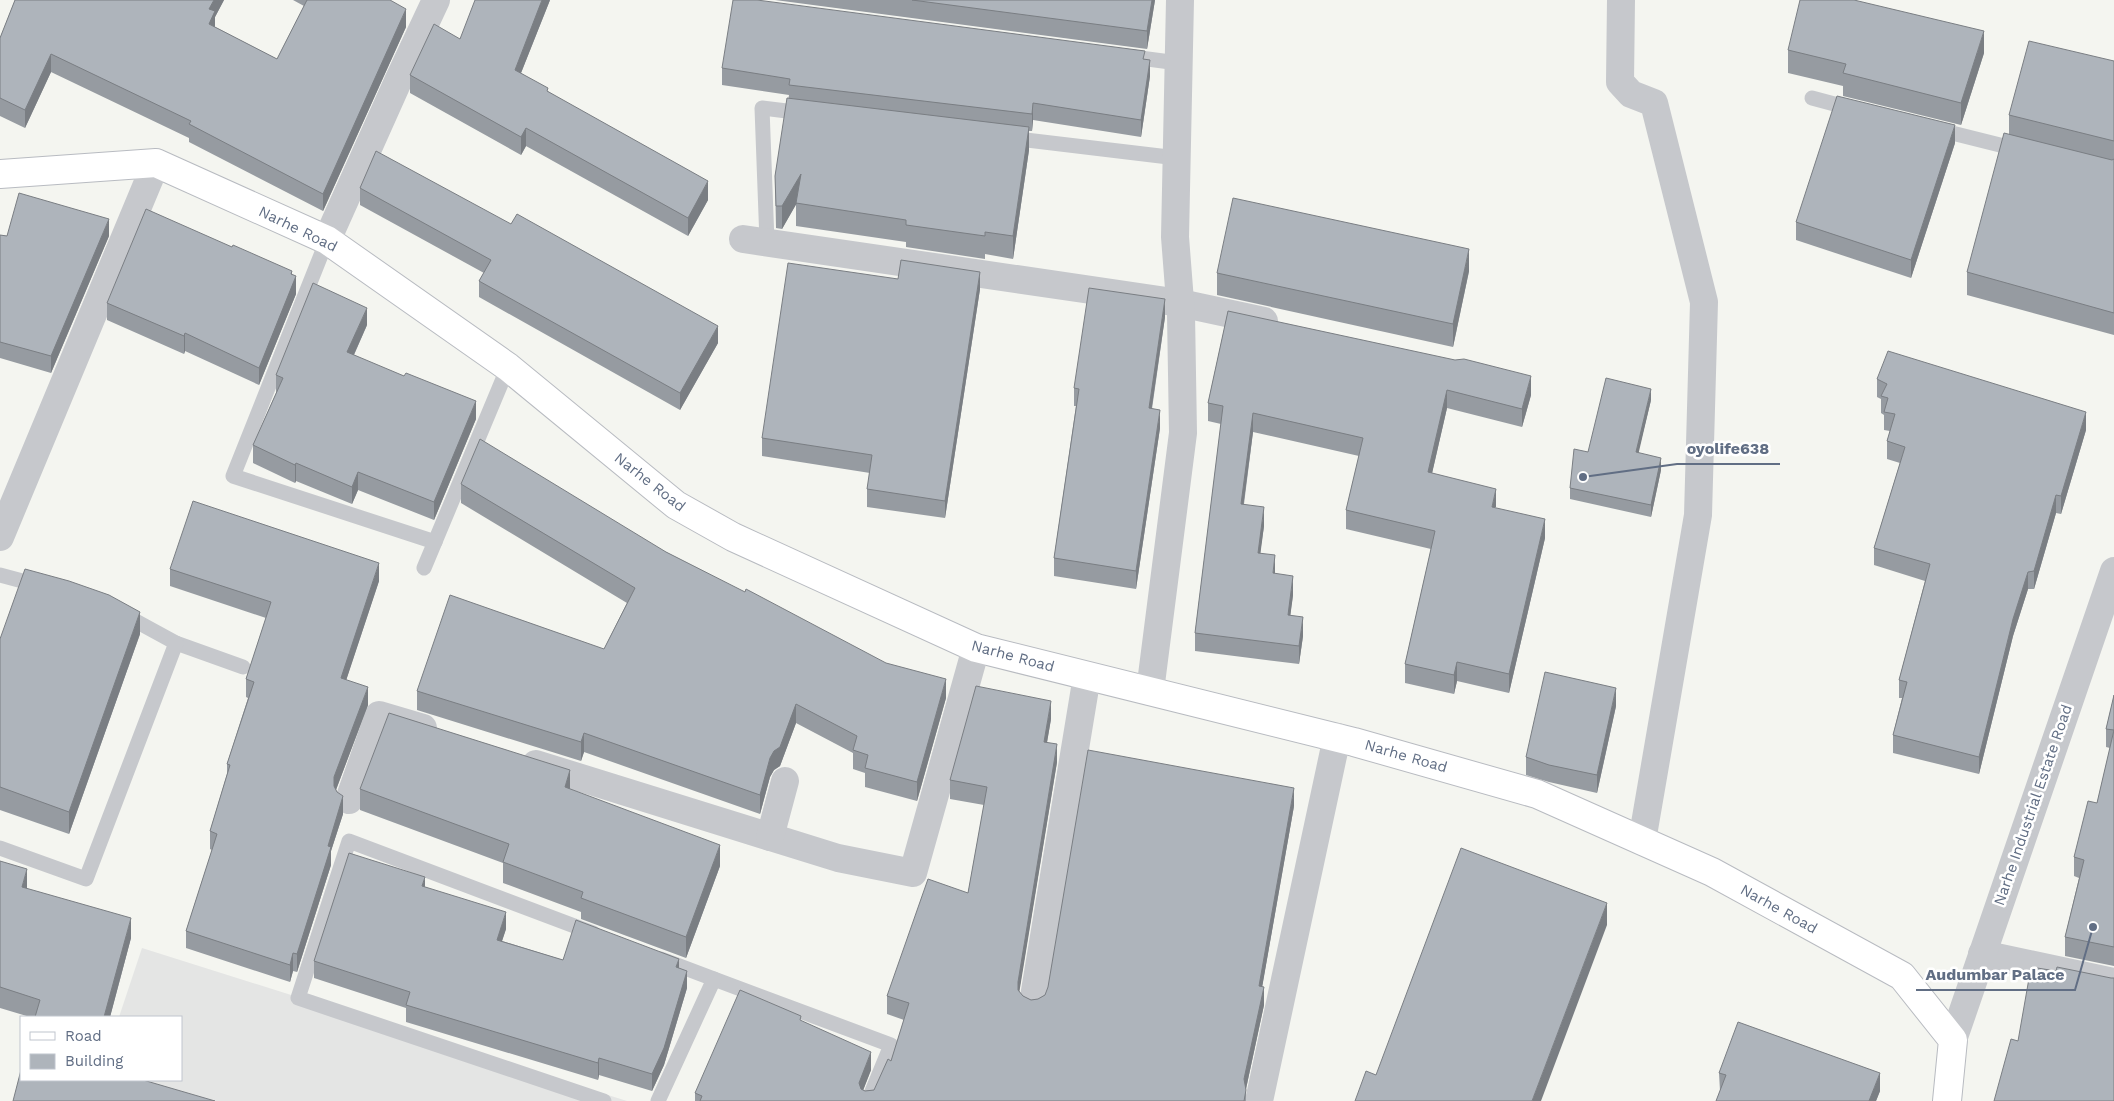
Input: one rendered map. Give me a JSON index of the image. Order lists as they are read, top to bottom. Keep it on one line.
{"streets":{"street":["Narhe Road","Narhe Industrial Estate Road"]},"crossings":[["Narhe Road","Narhe Industrial Estate Road"]],"places":["oyolife638","Audumbar Palace"],"legend":["Road","Building"]}
